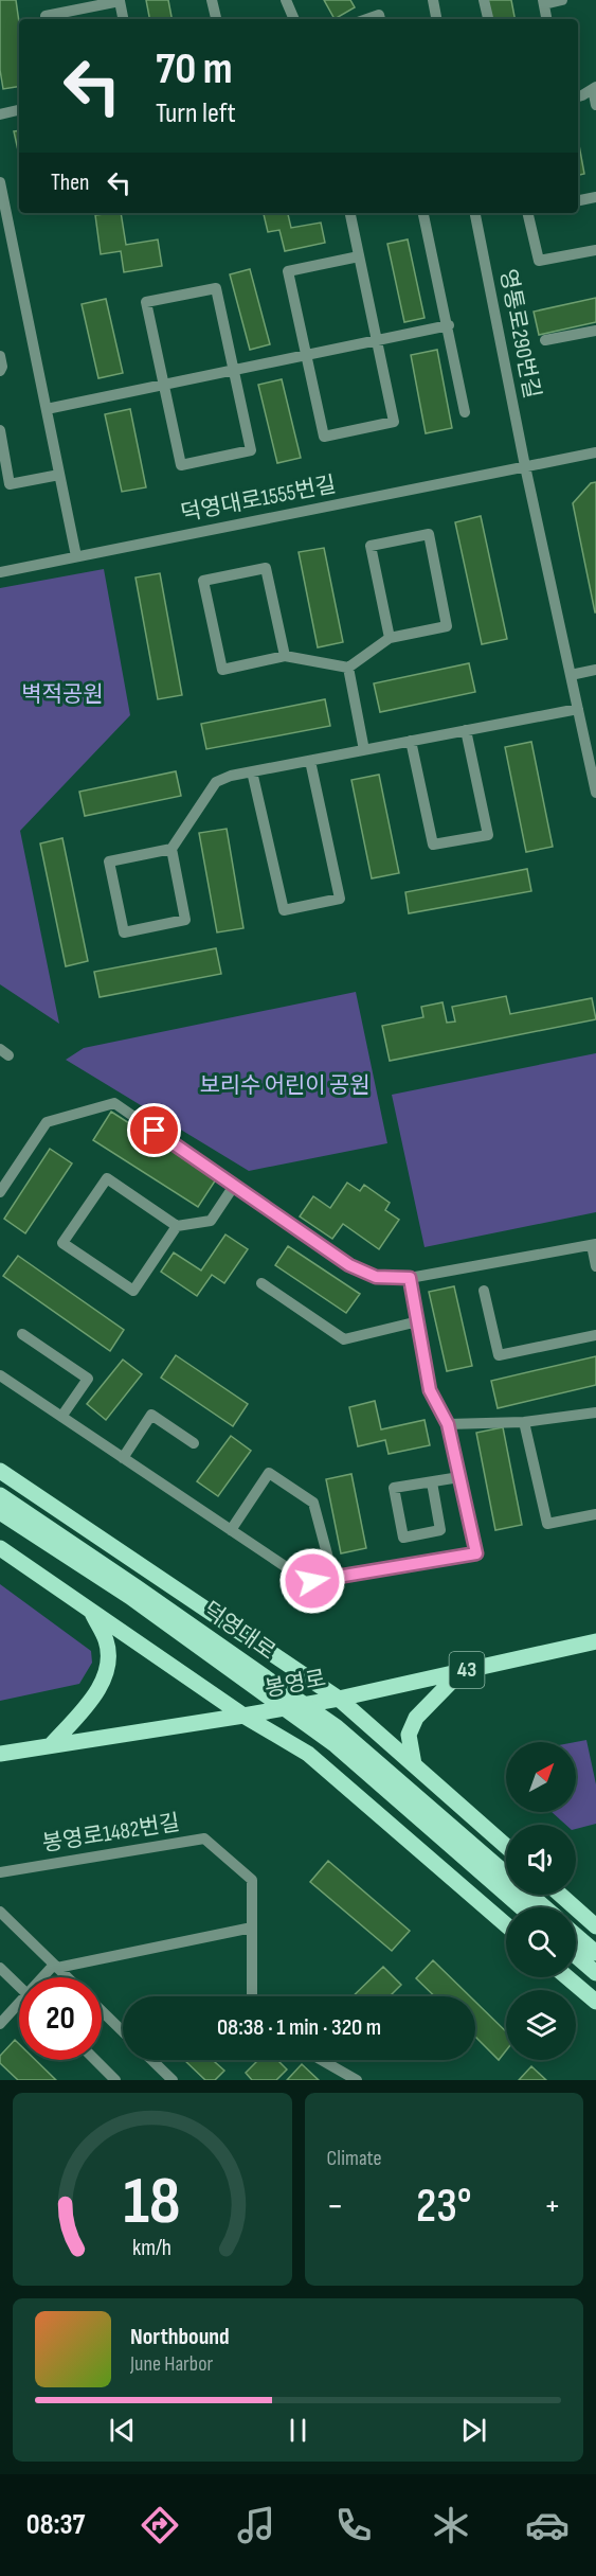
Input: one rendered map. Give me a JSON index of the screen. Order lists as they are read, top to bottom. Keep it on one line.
{"streets":{"main road":["덕영대로","43","봉영로"],"street":["영통로290번길","덕영대로1555번길","봉영로1482번길"]},"crossings":[["영통로290번길","덕영대로1555번길"]],"parks":["벽적공원","보리수 어린이 공원"],"north":"top right","page":{"turn":["70 m","Turn left"],"then":"Then","limit":"20","trip":"08:38 · 1 min · 320 m","tile":"Climate","heat":["−","23°","+"],"song":["Northbound","June Harbor"],"tabs":"08:37","gauge":["18","km/h"]}}
